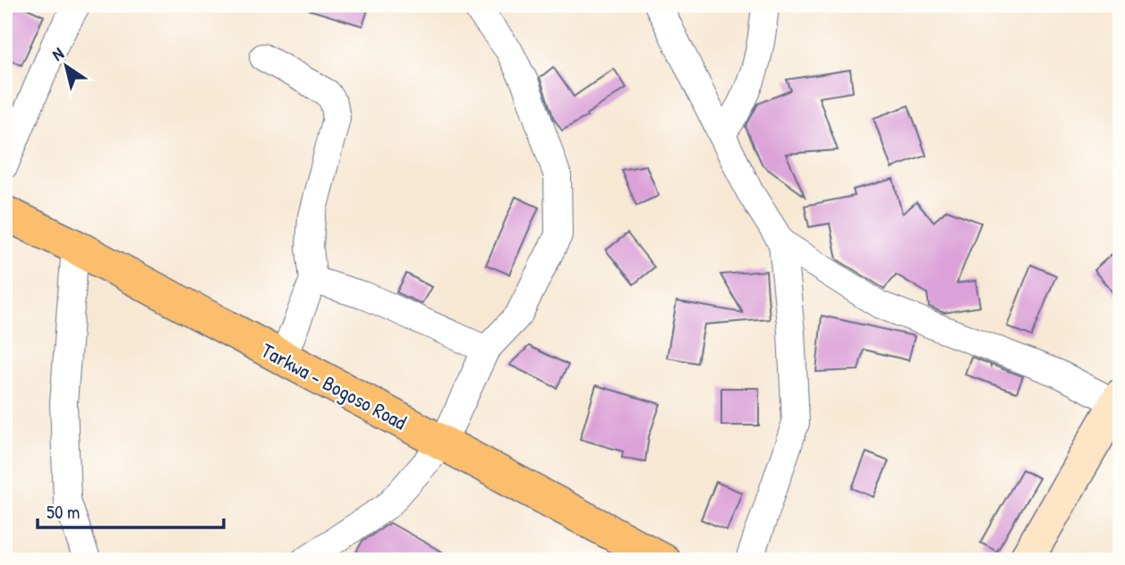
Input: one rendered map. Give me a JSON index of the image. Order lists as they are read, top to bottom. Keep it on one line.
{"streets":{"main road":["Tarkwa - Bogoso Road"]},"scale_bar":"50 m","north":"top left"}
